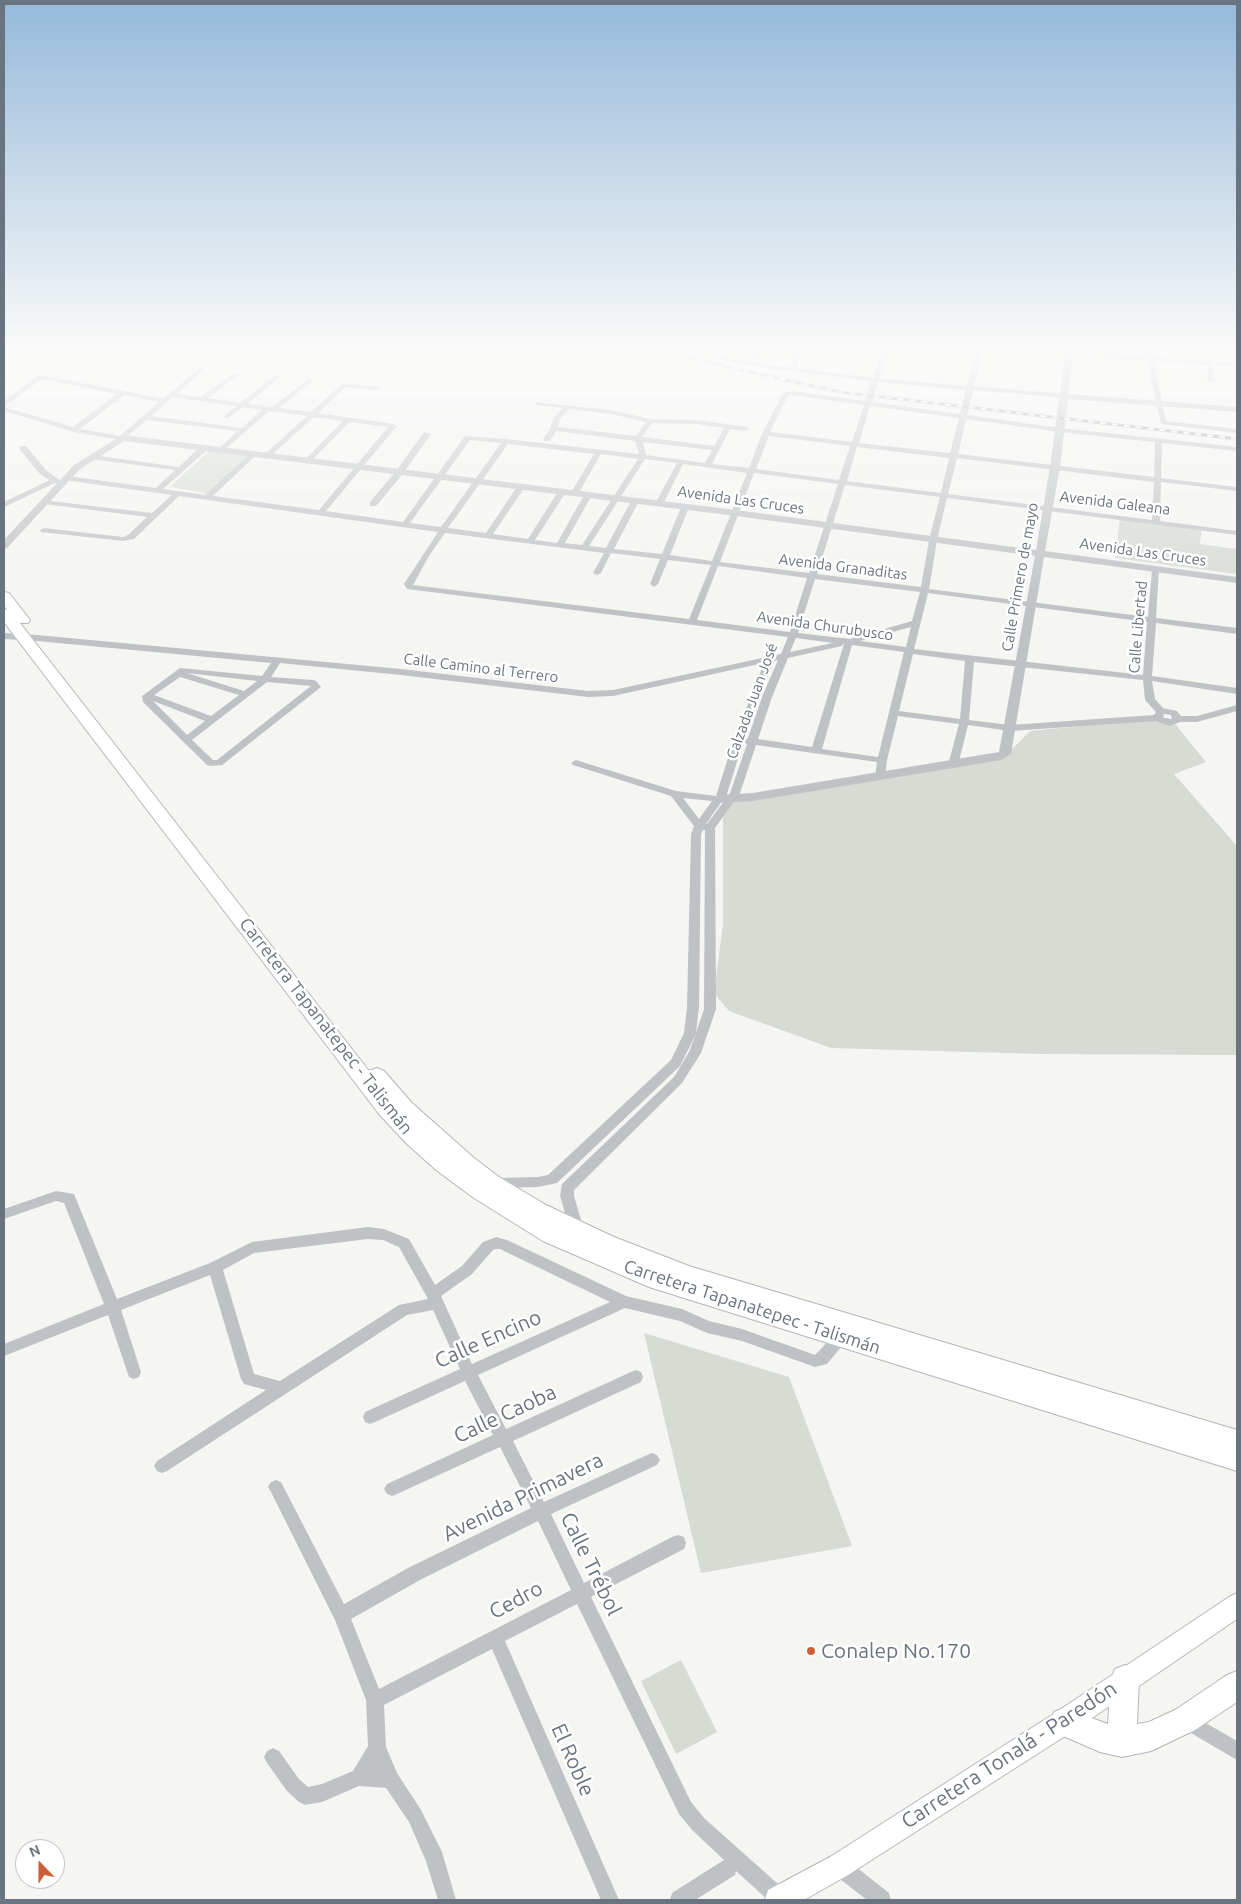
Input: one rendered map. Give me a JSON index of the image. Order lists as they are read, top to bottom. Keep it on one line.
{"streets":{"highway":["Carretera Tapanatepec - Talismán"],"main road":["Carretera Tonalá - Paredón"],"street":["Avenida Las Cruces","Avenida Galeana","Avenida Granaditas","Calle Primero de mayo","Avenida Churubusco","Calle Libertad","Calle Camino al Terrero","Calzada Juan José","Calle Encino","Calle Caoba","Avenida Primavera","Calle Trébol","Cedro","El Roble"]},"crossings":[["Avenida Las Cruces","Avenida Galeana"],["Avenida Las Cruces","Calle Primero de mayo"],["Avenida Las Cruces","Calle Libertad"],["Avenida Las Cruces","Calzada Juan José"],["Avenida Galeana","Calle Primero de mayo"],["Avenida Galeana","Calzada Juan José"],["Avenida Granaditas","Calle Primero de mayo"],["Avenida Granaditas","Avenida Churubusco"],["Avenida Granaditas","Calle Libertad"],["Avenida Granaditas","Calzada Juan José"],["Calle Primero de mayo","Avenida Churubusco"],["Avenida Churubusco","Calle Libertad"],["Avenida Churubusco","Calle Camino al Terrero"],["Avenida Churubusco","Calzada Juan José"],["Calle Camino al Terrero","Calzada Juan José"],["Calle Camino al Terrero","Carretera Tapanatepec - Talismán"],["Calle Encino","Calle Trébol"],["Calle Caoba","Calle Trébol"],["Avenida Primavera","Calle Trébol"],["Calle Trébol","Cedro"],["Calle Trébol","Carretera Tonalá - Paredón"],["Cedro","El Roble"]],"places":["Conalep No.170"],"north":"top"}
